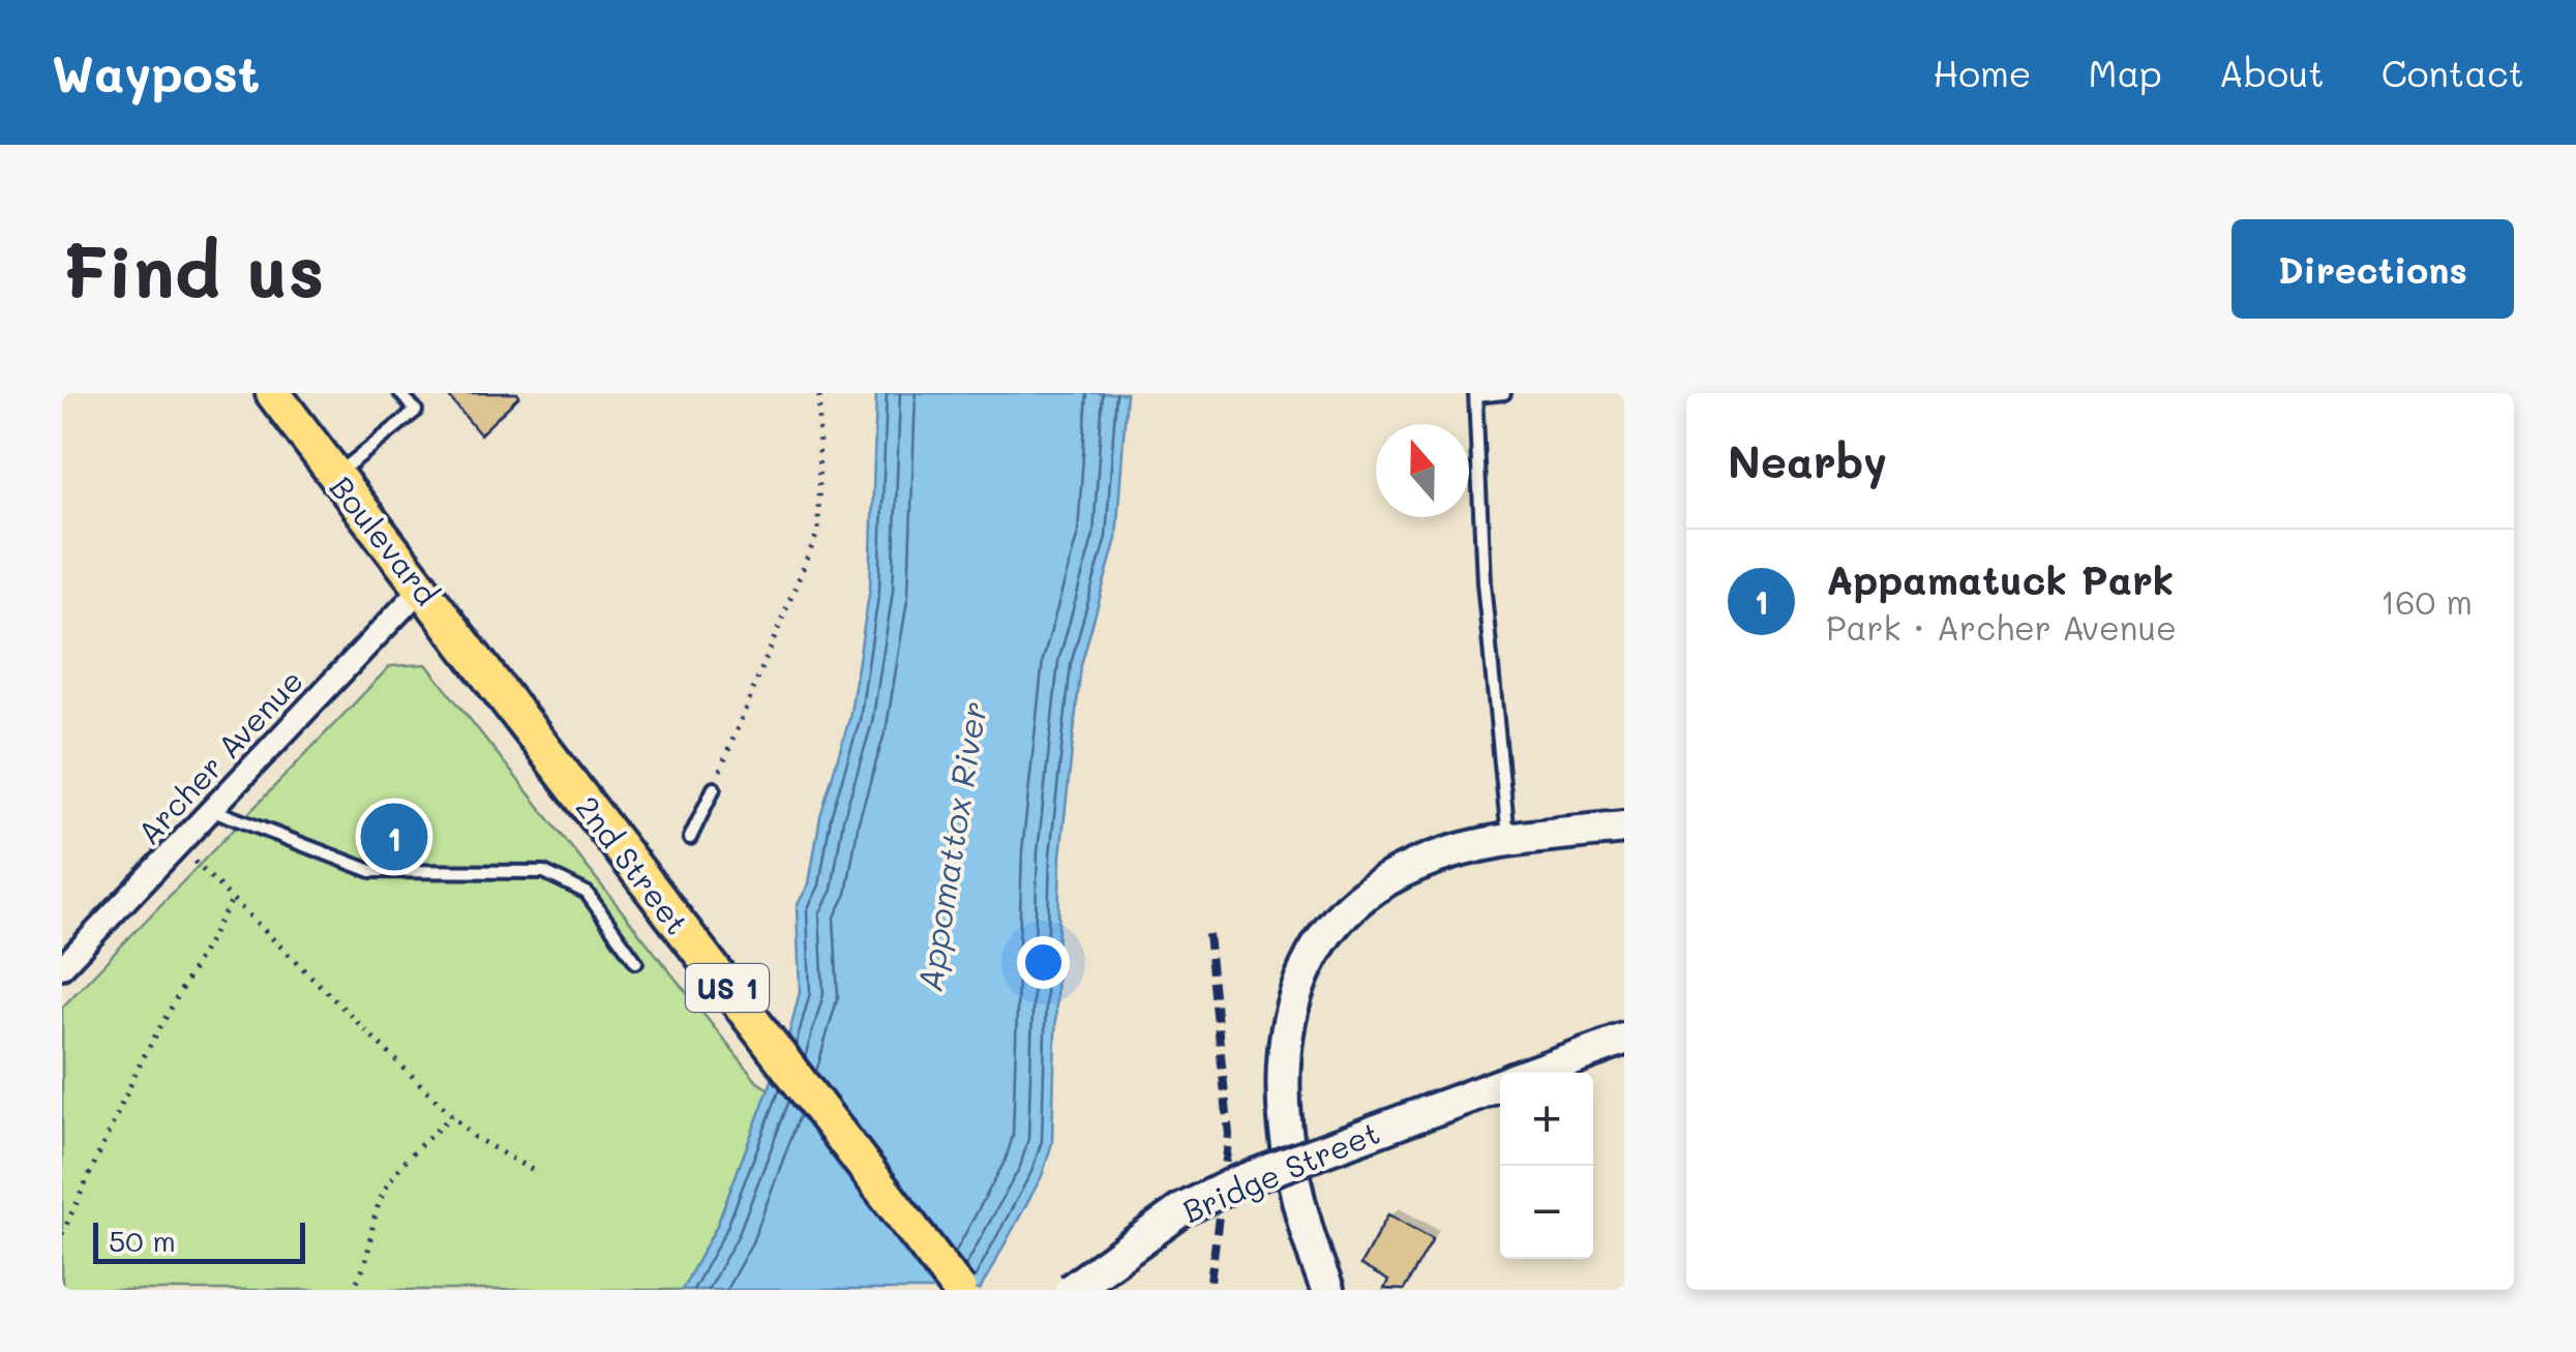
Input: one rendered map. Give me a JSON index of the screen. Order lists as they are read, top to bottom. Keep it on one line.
{"streets":{"main road":["Boulevard","2nd Street","US 1"],"street":["Archer Avenue","Bridge Street"]},"crossings":[["Boulevard","Archer Avenue"],["Boulevard","2nd Street"]],"water":["Appomattox River"],"scale_bar":"50 m","north":"top","page":{"header":"Waypost","nav":["Home","Map","About","Contact"],"buttons":"Directions","title":"Find us","heading":"Nearby","list":[{"mark":"1","name":"Appamatuck Park","note":"Park · Archer Avenue","value":"160 m"}],"pins":"1","map_buttons":["+","−"],"scale":"50 m"}}
